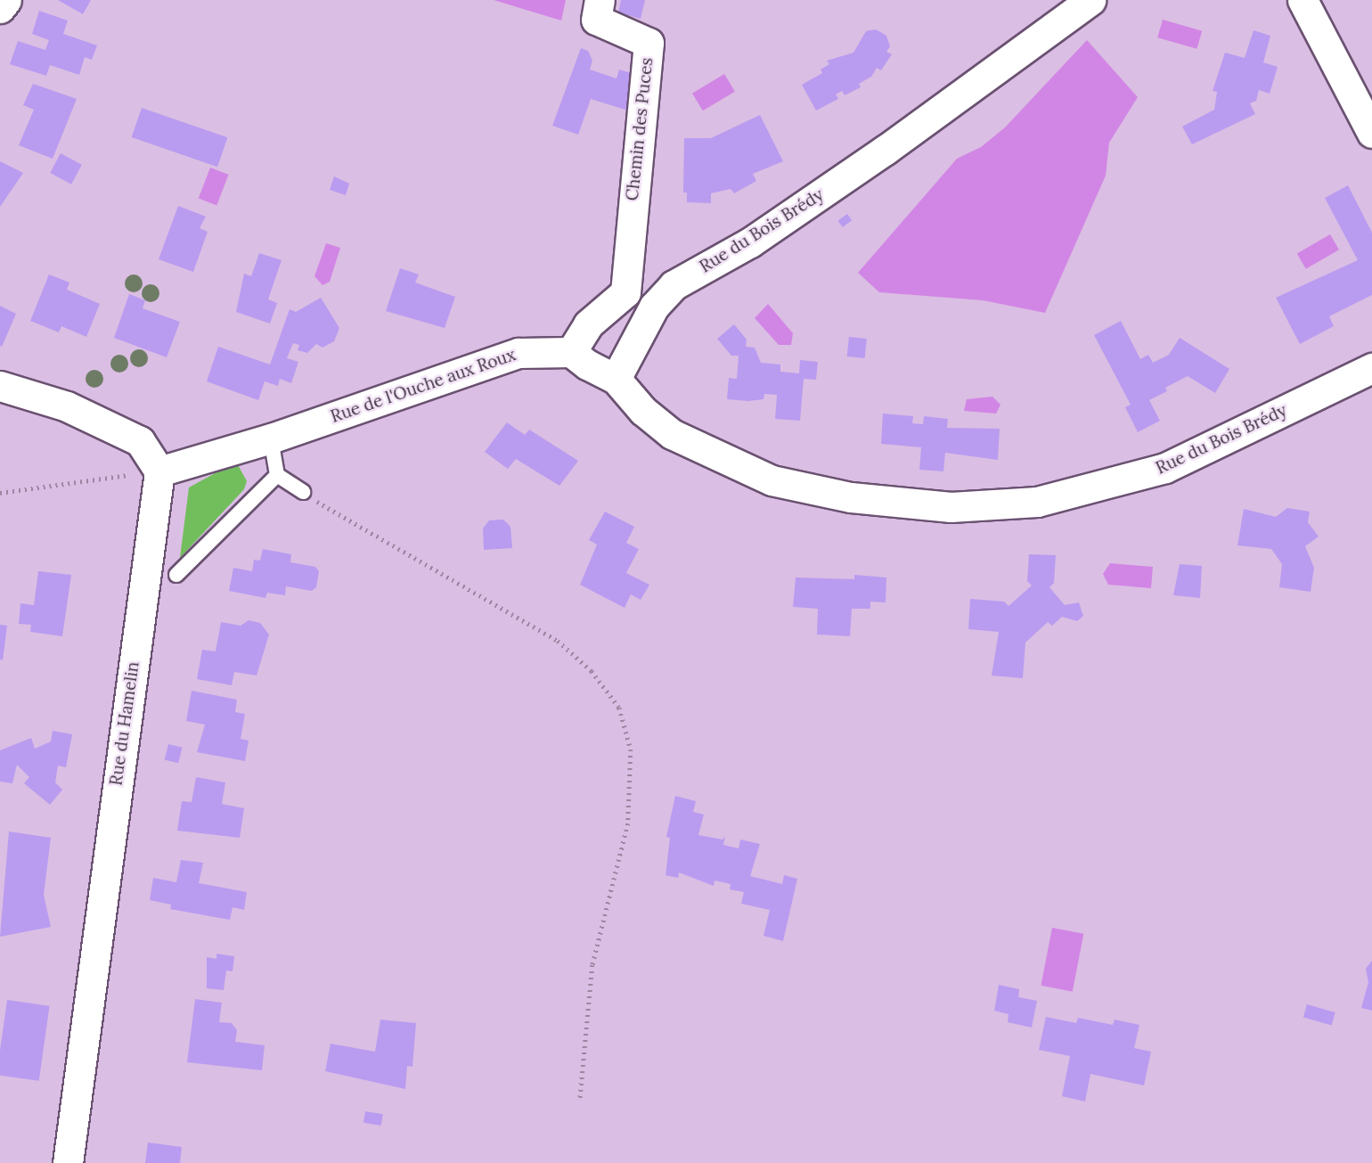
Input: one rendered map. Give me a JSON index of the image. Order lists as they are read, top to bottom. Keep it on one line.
{"streets":{"street":["Chemin des Puces","Rue du Bois Brédy","Rue de l'Ouche aux Roux","Rue du Hamelin"]},"crossings":[["Chemin des Puces","Rue du Bois Brédy"],["Chemin des Puces","Rue de l'Ouche aux Roux"],["Rue du Bois Brédy","Rue de l'Ouche aux Roux"],["Rue de l'Ouche aux Roux","Rue du Hamelin"]]}
